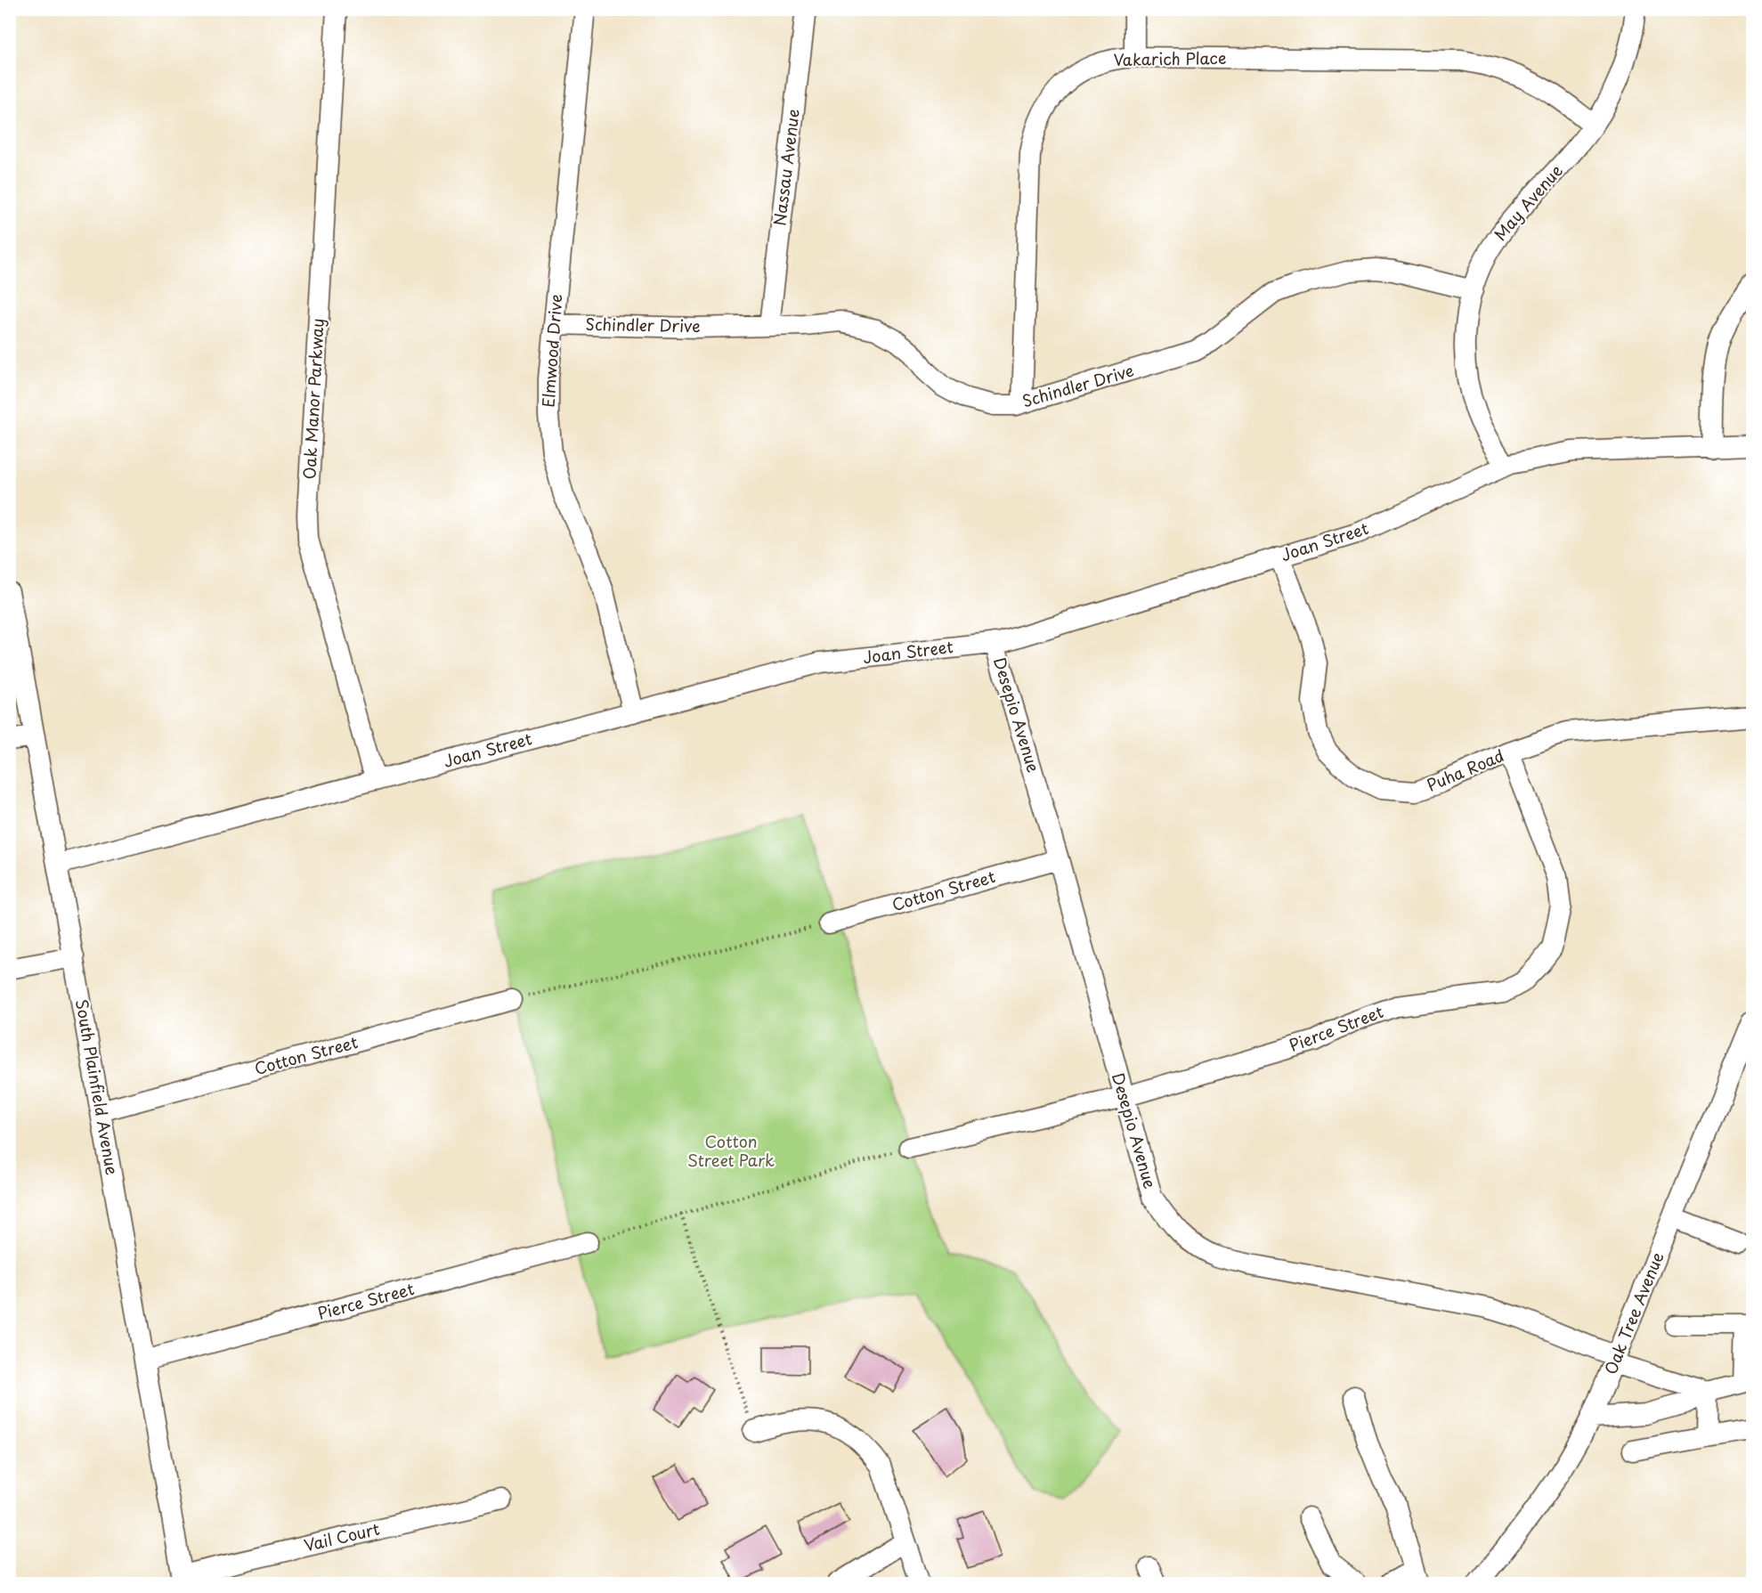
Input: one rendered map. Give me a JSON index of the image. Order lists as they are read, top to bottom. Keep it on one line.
{"streets":{"street":["Vakarich Place","Nassau Avenue","May Avenue","Schindler Drive","Elmwood Drive","Oak Manor Parkway","Joan Street","Desepio Avenue","Puha Road","Cotton Street","Pierce Street","South Plainfield Avenue","Oak Tree Avenue","Vail Court"]},"crossings":[["Vakarich Place","May Avenue"],["Vakarich Place","Schindler Drive"],["Nassau Avenue","Schindler Drive"],["May Avenue","Schindler Drive"],["May Avenue","Joan Street"],["Schindler Drive","Elmwood Drive"],["Elmwood Drive","Joan Street"],["Oak Manor Parkway","Joan Street"],["Joan Street","Desepio Avenue"],["Joan Street","Puha Road"],["Joan Street","South Plainfield Avenue"],["Desepio Avenue","Cotton Street"],["Desepio Avenue","Pierce Street"],["Desepio Avenue","Oak Tree Avenue"],["Puha Road","Pierce Street"],["Cotton Street","South Plainfield Avenue"],["Pierce Street","South Plainfield Avenue"],["South Plainfield Avenue","Vail Court"]],"parks":["Cotton Street Park"]}
